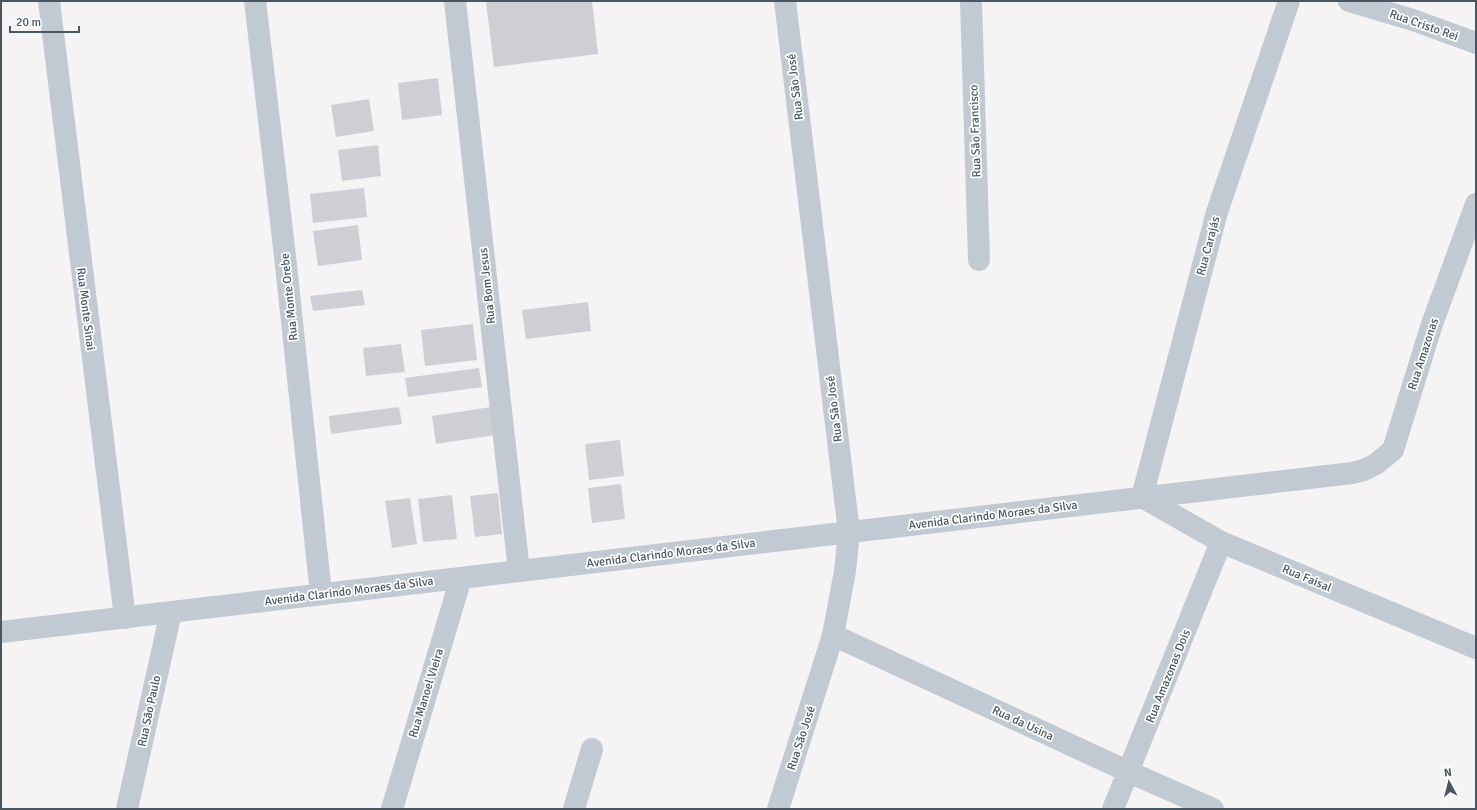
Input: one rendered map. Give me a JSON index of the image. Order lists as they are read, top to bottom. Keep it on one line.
{"streets":{"street":["Rua Cristo Rei","Rua São José","Rua São Francisco","Rua Carajás","Rua Bom Jesus","Rua Monte Orebe","Rua Monte Sinai","Rua Amazonas","Avenida Clarindo Moraes da Silva","Rua Faisal","Rua Amazonas Dois","Rua Manoel Vieira","Rua São Paulo","Rua da Usina"]},"crossings":[["Rua São José","Avenida Clarindo Moraes da Silva"],["Rua São José","Rua da Usina"],["Rua Carajás","Avenida Clarindo Moraes da Silva"],["Rua Carajás","Rua Faisal"],["Rua Bom Jesus","Avenida Clarindo Moraes da Silva"],["Rua Monte Orebe","Avenida Clarindo Moraes da Silva"],["Rua Monte Sinai","Avenida Clarindo Moraes da Silva"],["Rua Amazonas","Avenida Clarindo Moraes da Silva"],["Avenida Clarindo Moraes da Silva","Rua Faisal"],["Avenida Clarindo Moraes da Silva","Rua Manoel Vieira"],["Avenida Clarindo Moraes da Silva","Rua São Paulo"],["Rua Faisal","Rua Amazonas Dois"],["Rua Amazonas Dois","Rua da Usina"]],"scale_bar":"20 m","north":"top"}
